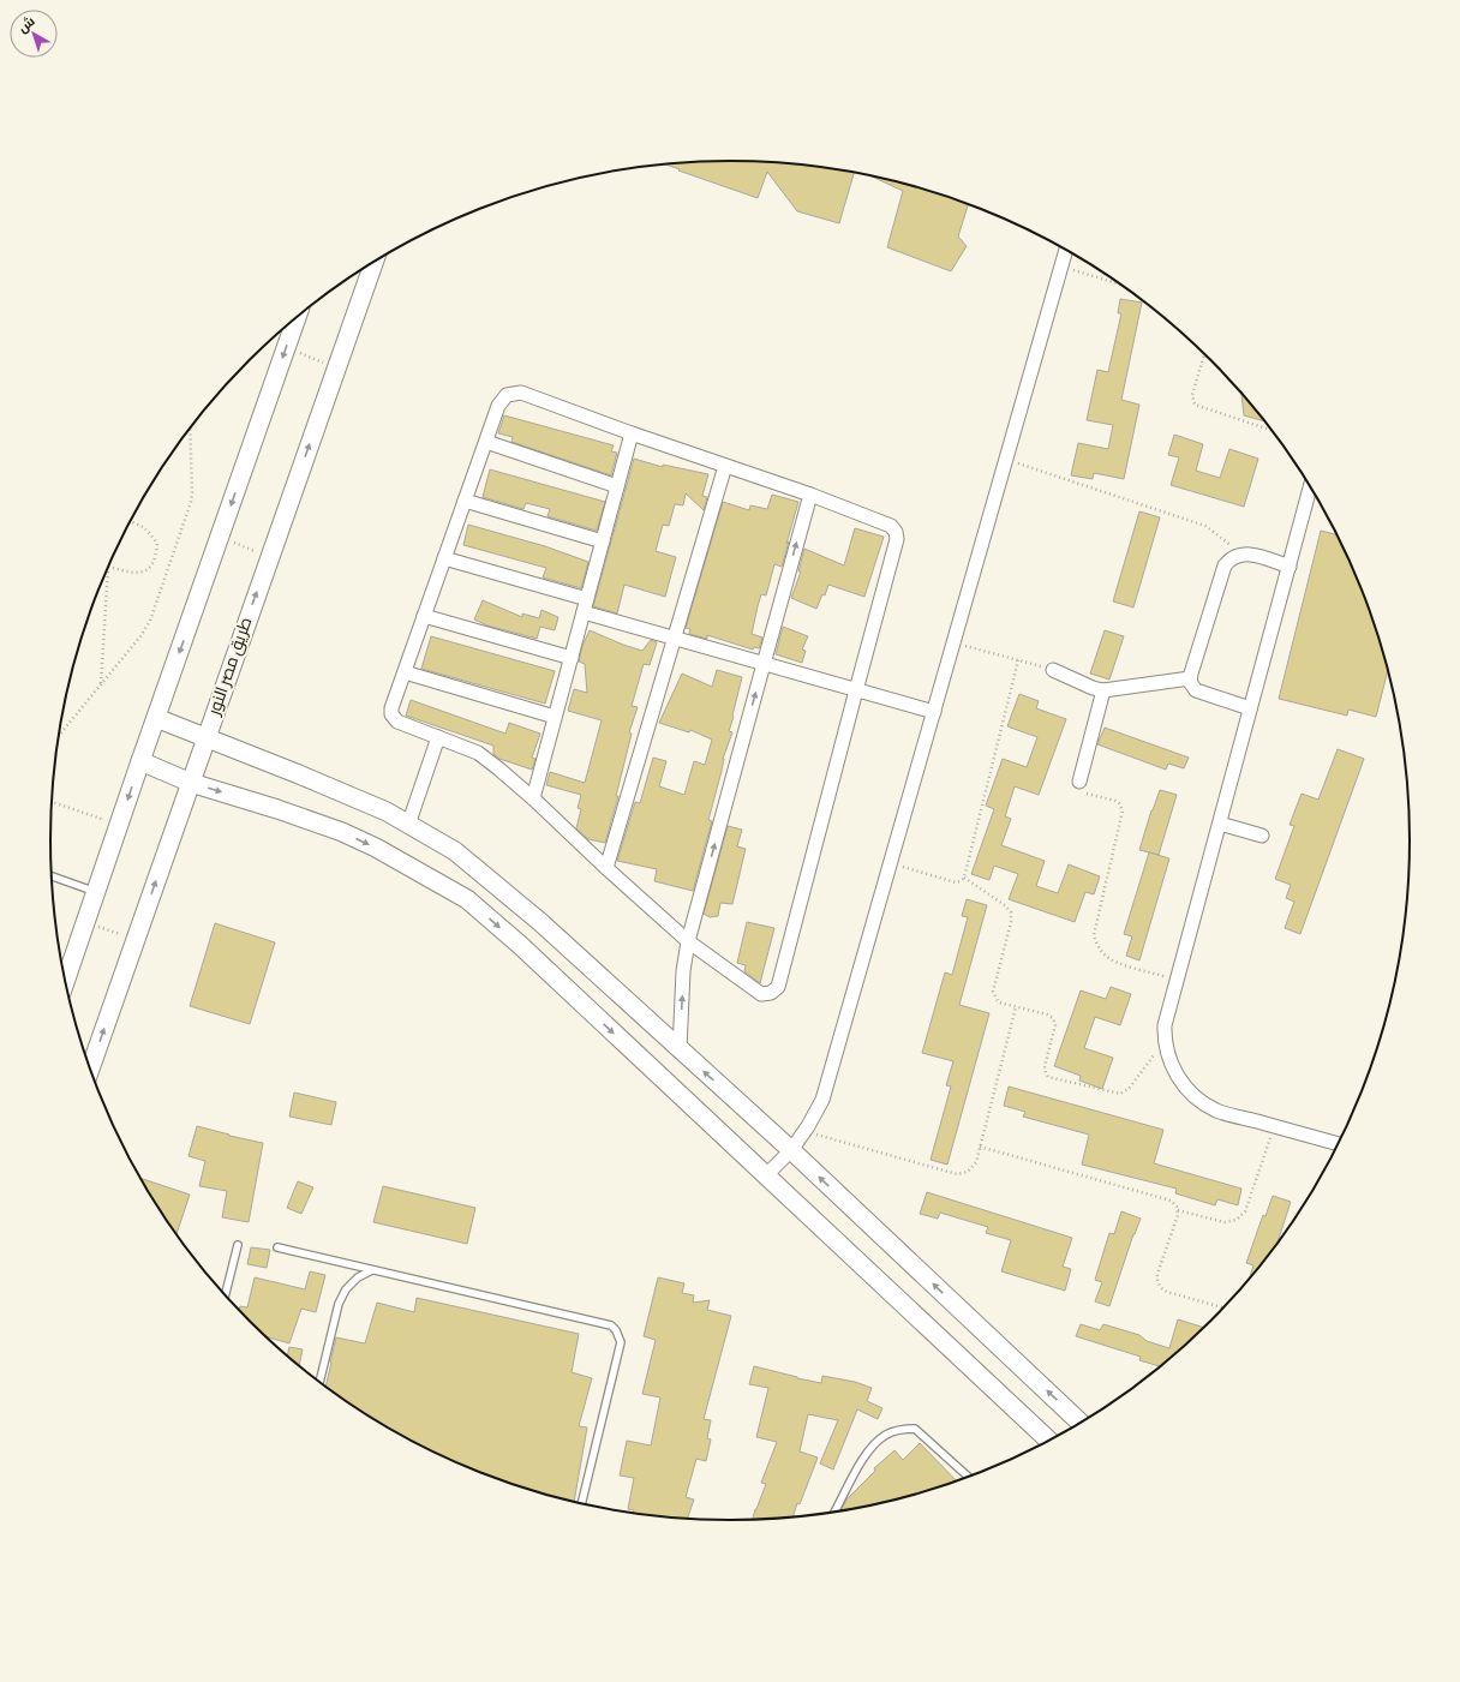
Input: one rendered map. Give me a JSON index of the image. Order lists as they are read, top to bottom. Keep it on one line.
{"streets":{"street":["طريق مصر النور"]},"north":"top left"}
